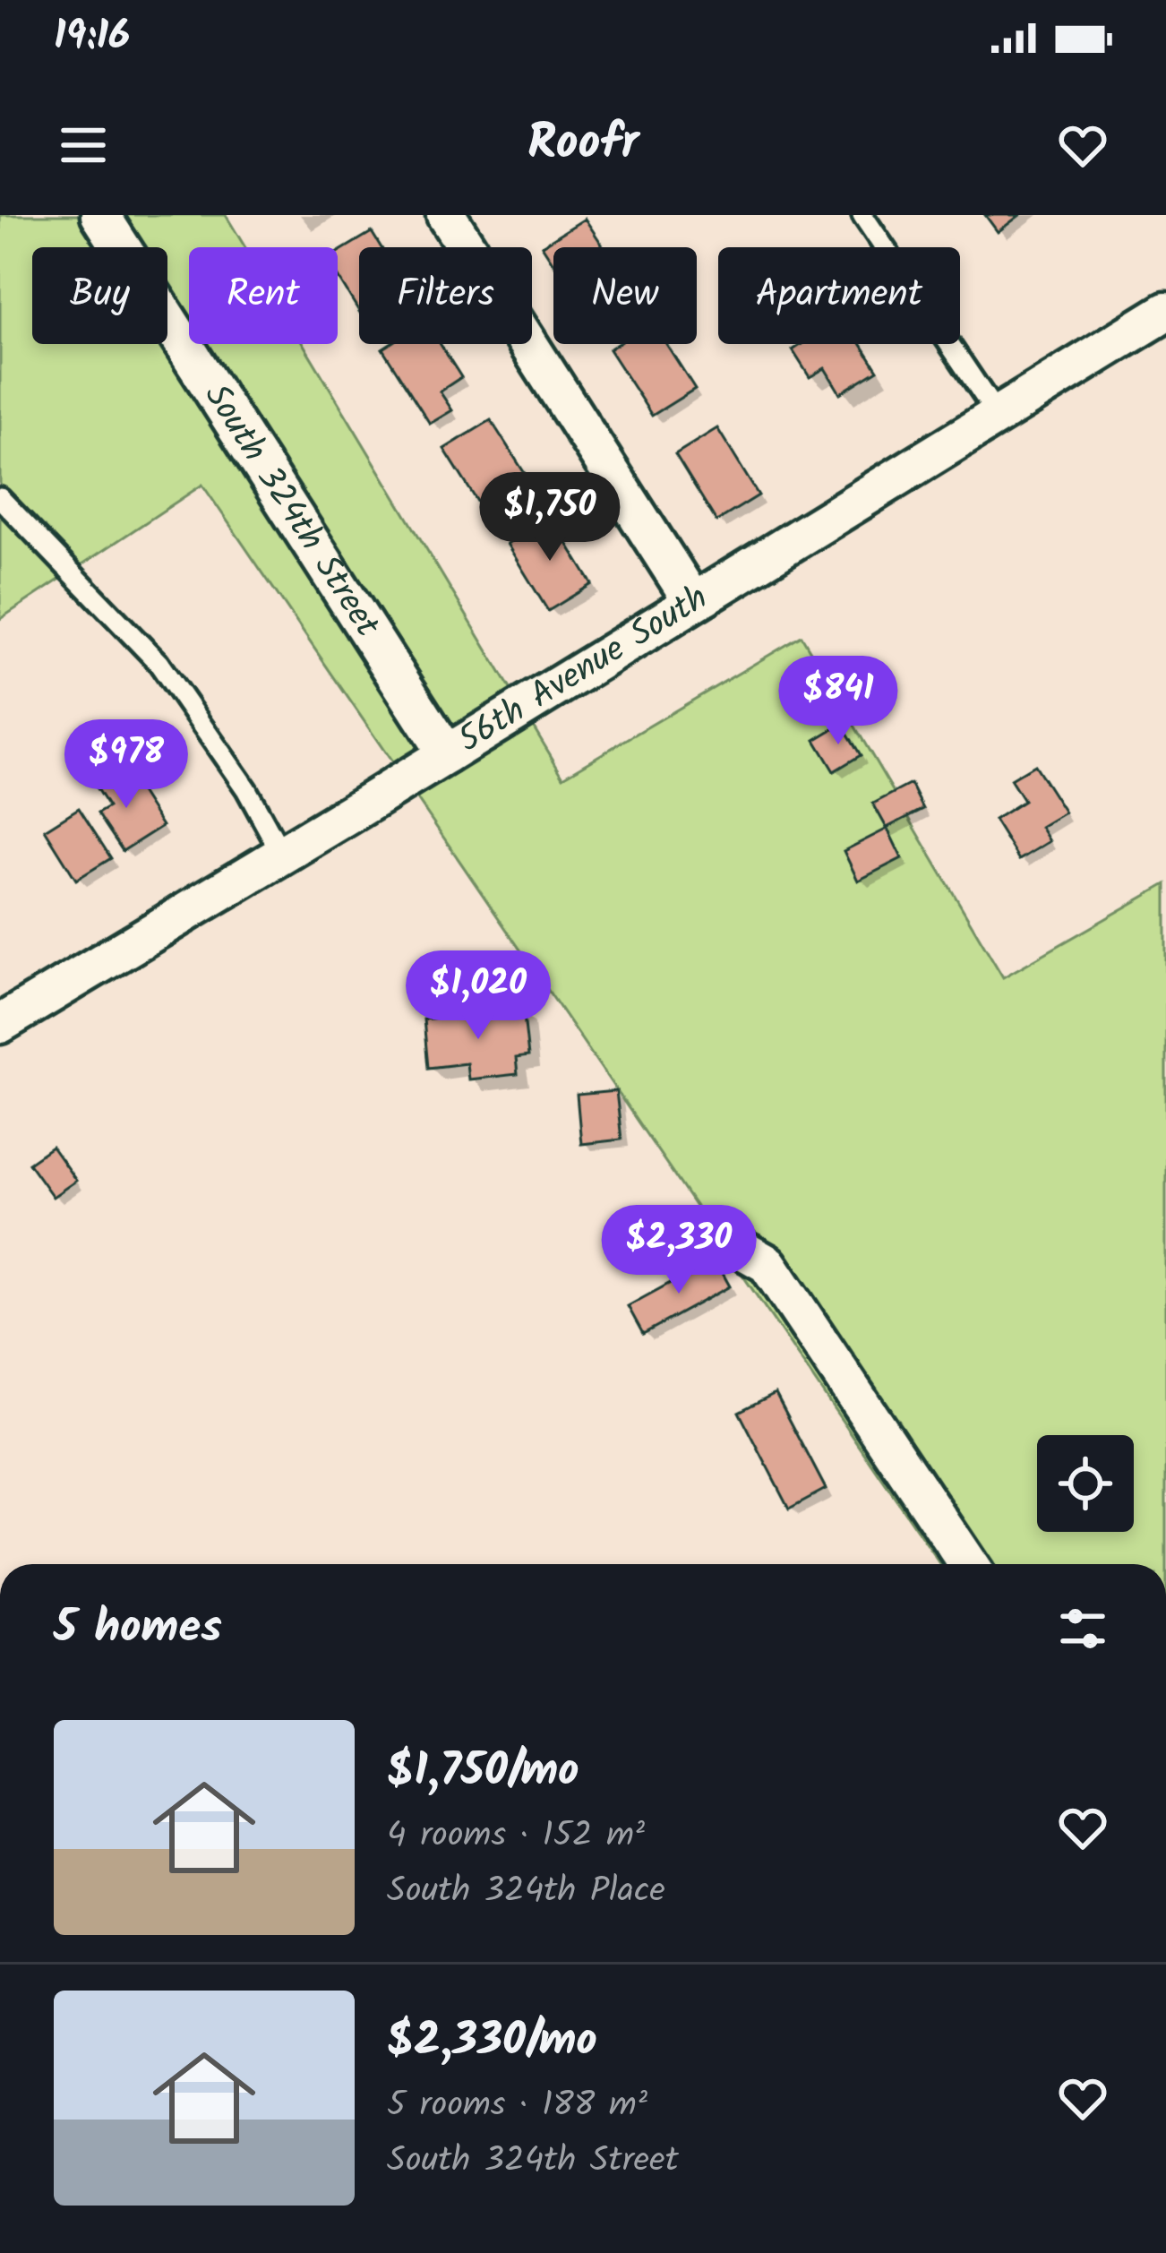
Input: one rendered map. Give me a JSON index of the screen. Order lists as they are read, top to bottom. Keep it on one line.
{"streets":{"street":["South 324th Street","56th Avenue South"]},"crossings":[["South 324th Street","56th Avenue South"]],"page":{"status":"19:16","header":"Roofr","chip":["Buy","Rent","Filters","New","Apartment"],"price":["$1,750","$841","$978","$1,020","$2,330"],"heading":"5 homes","list":[{"name":"$1,750/mo","note":"4 rooms · 152 m² · South 324th Place"},{"name":"$2,330/mo","note":"5 rooms · 188 m² · South 324th Street"}]}}
